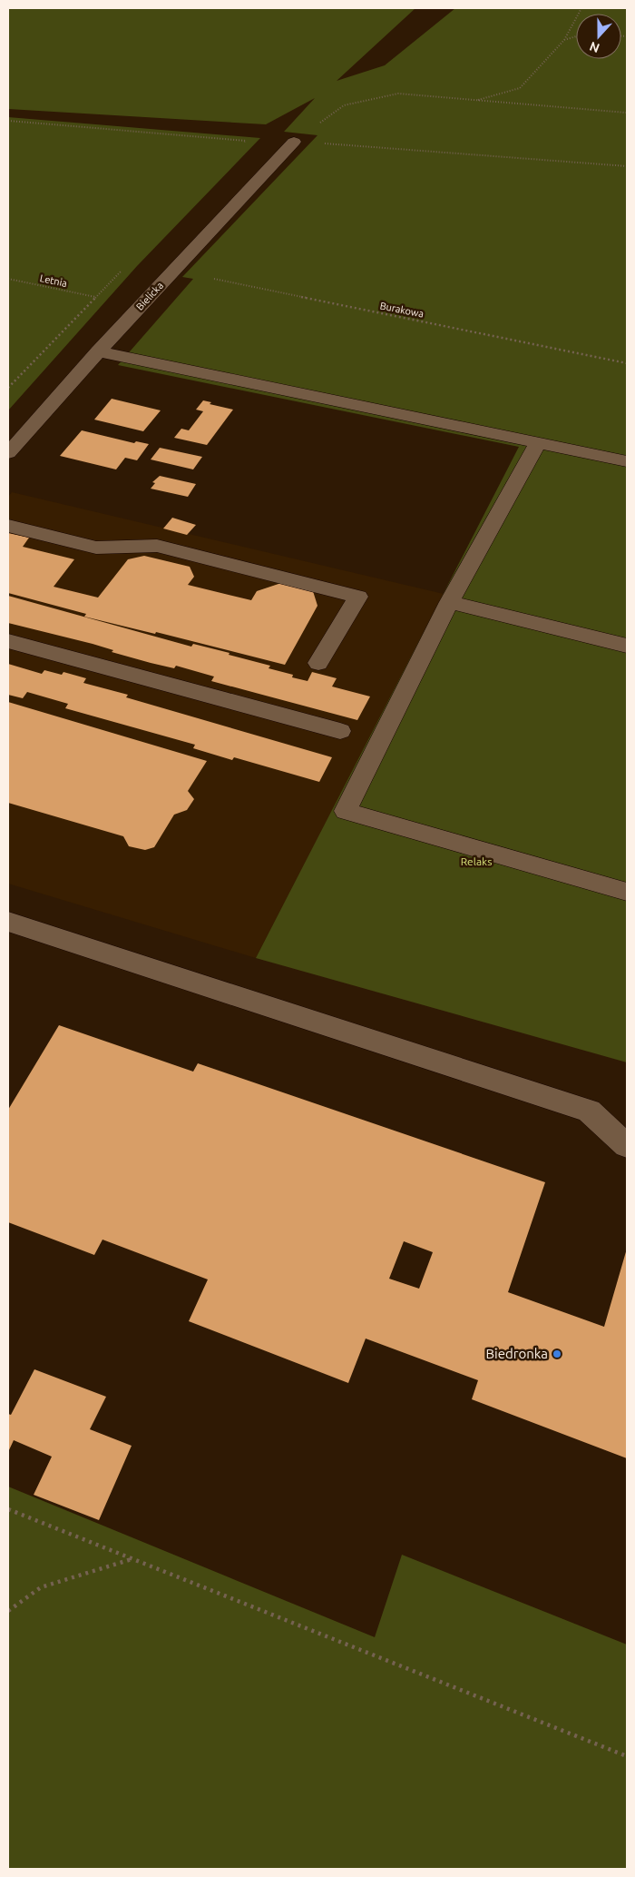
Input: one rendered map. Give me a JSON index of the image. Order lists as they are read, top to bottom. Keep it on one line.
{"streets":{"street":["Bielicka"],"path":["Letnia","Burakowa"]},"crossings":[["Bielicka","Burakowa"]],"parks":["Relaks"],"places":["Biedronka"],"north":"bottom"}
